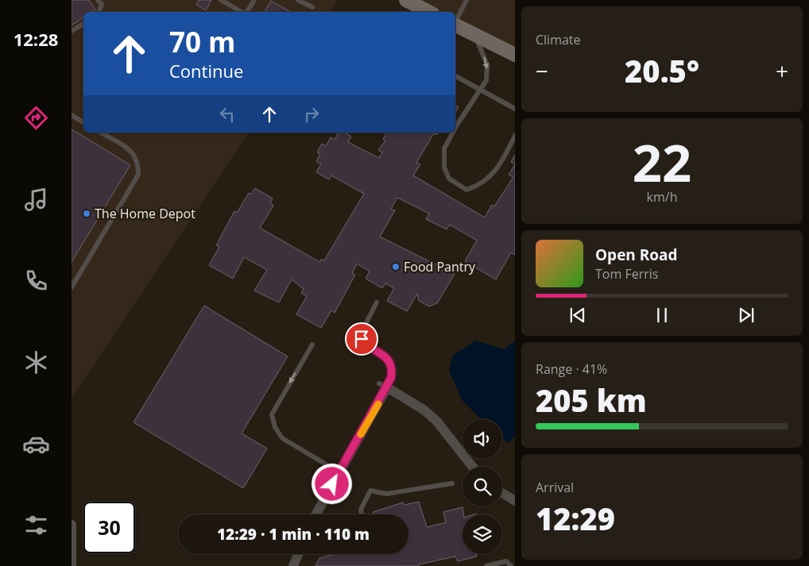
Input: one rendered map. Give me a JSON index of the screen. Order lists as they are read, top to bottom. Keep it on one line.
{"places":["The Home Depot","Food Pantry"],"page":{"tabs":"12:28","tile":["Climate",["22","km/h"],["Range · 41%","205 km"],["Arrival","12:29"]],"turn":["70 m","Continue"],"heat":["−","20.5°","+"],"song":["Open Road","Tom Ferris"],"limit":"30","trip":"12:29 · 1 min · 110 m"}}
